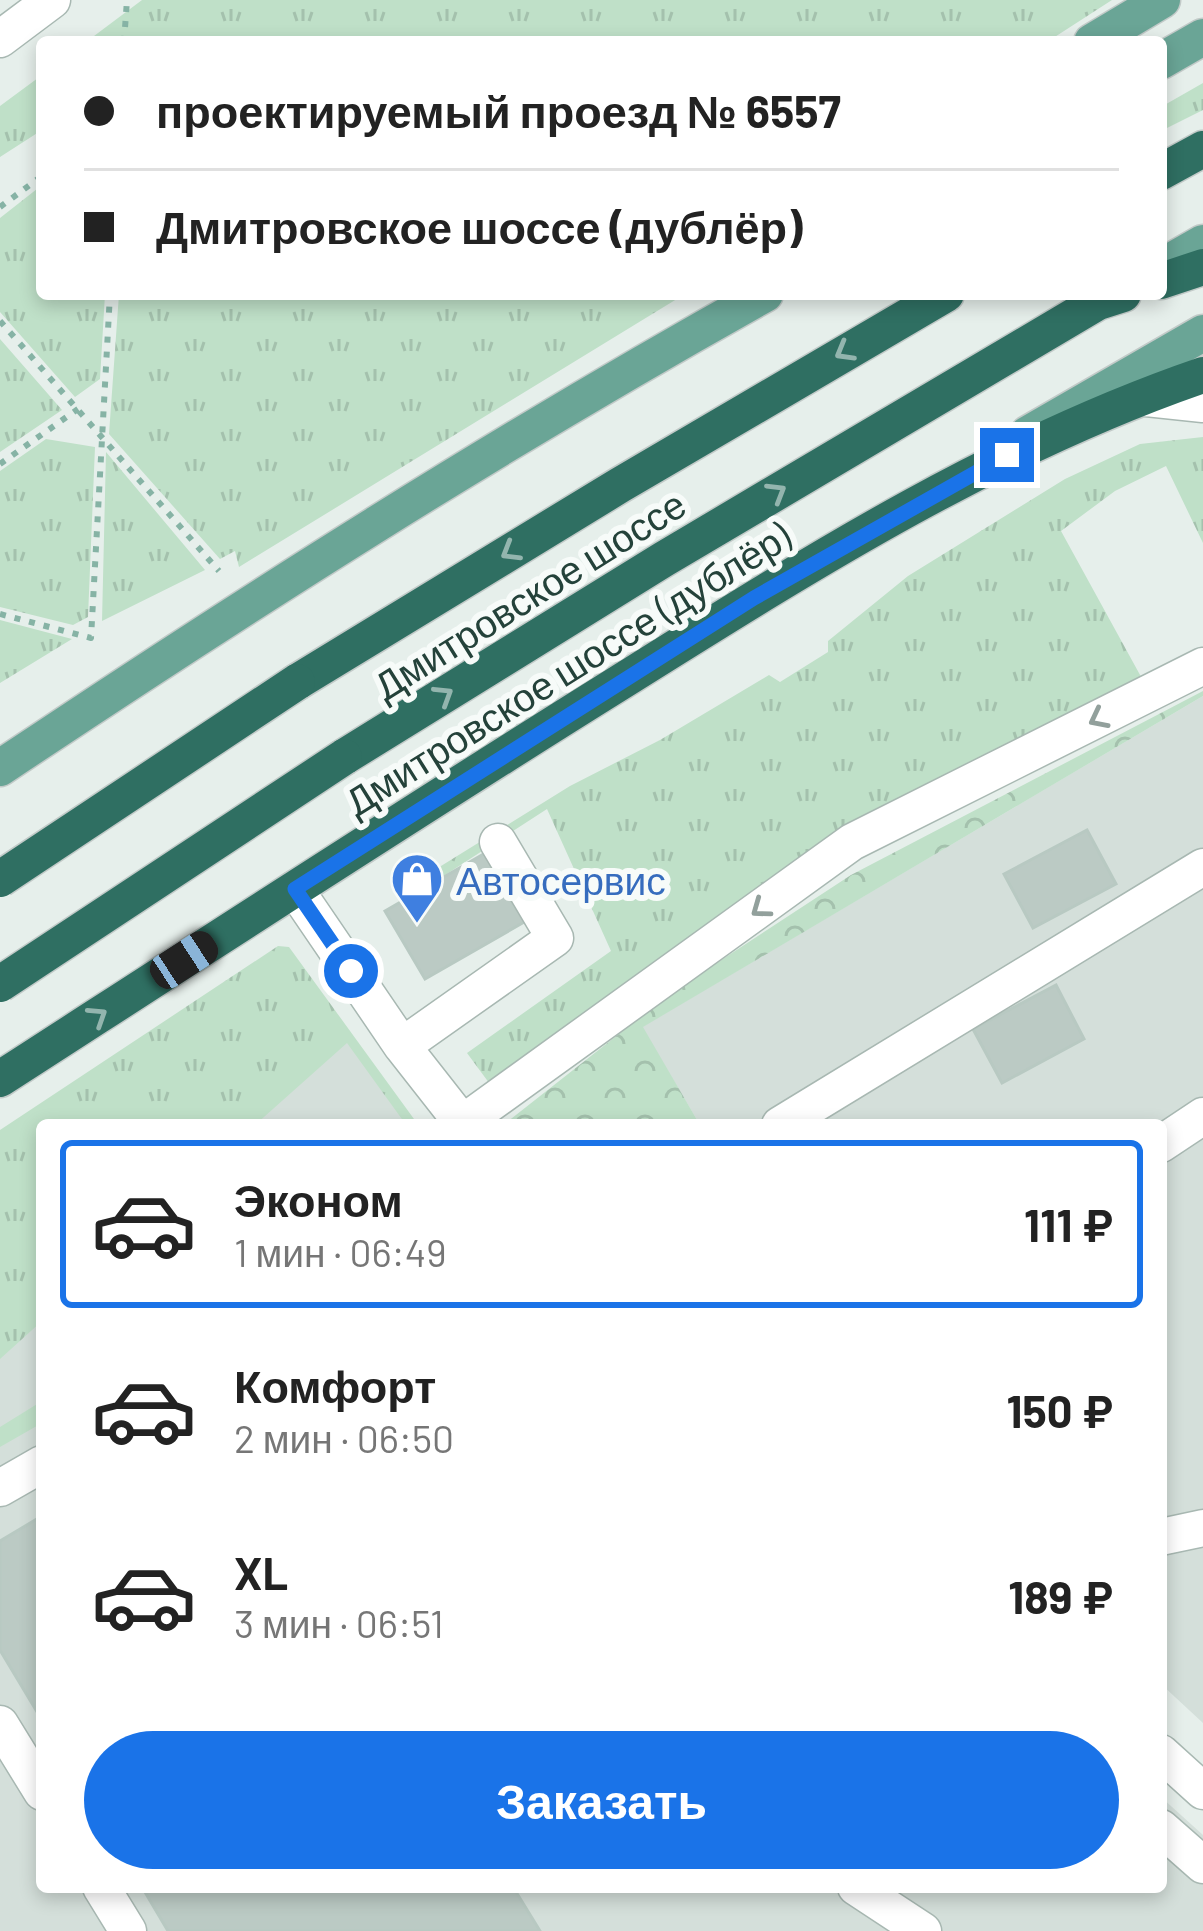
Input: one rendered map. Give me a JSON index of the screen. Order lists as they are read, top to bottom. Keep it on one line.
{"streets":{"highway":["Дмитровское шоссе","Дмитровское шоссе (дублёр)"]},"places":{"shop":["Автосервис"]},"page":{"banner":["проектируемый проезд № 6557","Дмитровское шоссе (дублёр)"],"list":[{"name":"Эконом","note":"1 мин · 06:49","value":"111 ₽"},{"name":"Комфорт","note":"2 мин · 06:50","value":"150 ₽"},{"name":"XL","note":"3 мин · 06:51","value":"189 ₽"}],"buttons":"Заказать"}}
